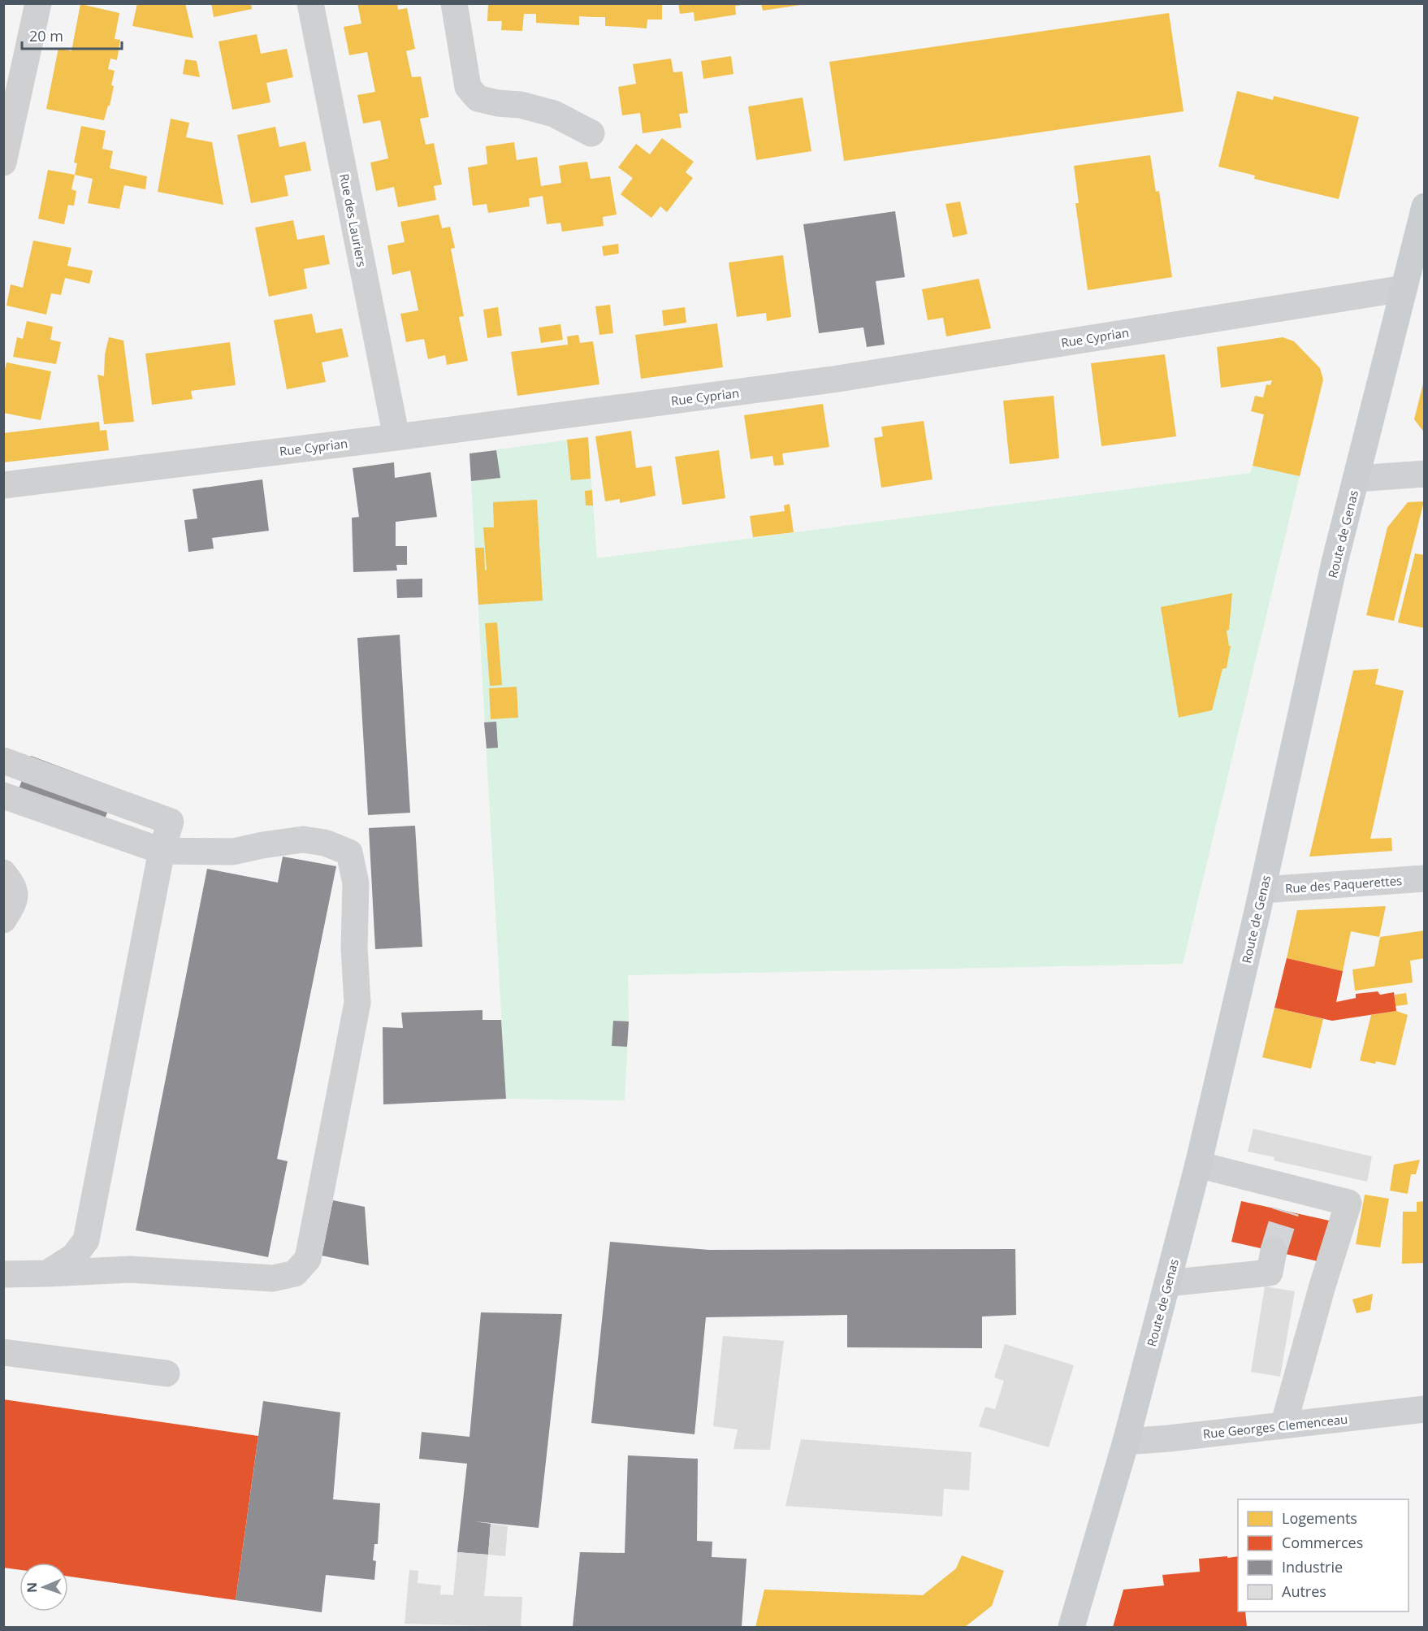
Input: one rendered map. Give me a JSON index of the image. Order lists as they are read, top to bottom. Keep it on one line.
{"streets":{"main road":["Route de Genas"],"street":["Rue des Lauriers","Rue Cyprian","Rue des Paquerettes","Rue Georges Clemenceau"]},"crossings":[["Rue des Lauriers","Rue Cyprian"],["Rue Cyprian","Route de Genas"],["Route de Genas","Rue des Paquerettes"],["Route de Genas","Rue Georges Clemenceau"]],"legend":["Logements","Commerces","Industrie","Autres"],"scale_bar":"20 m","north":"left"}
